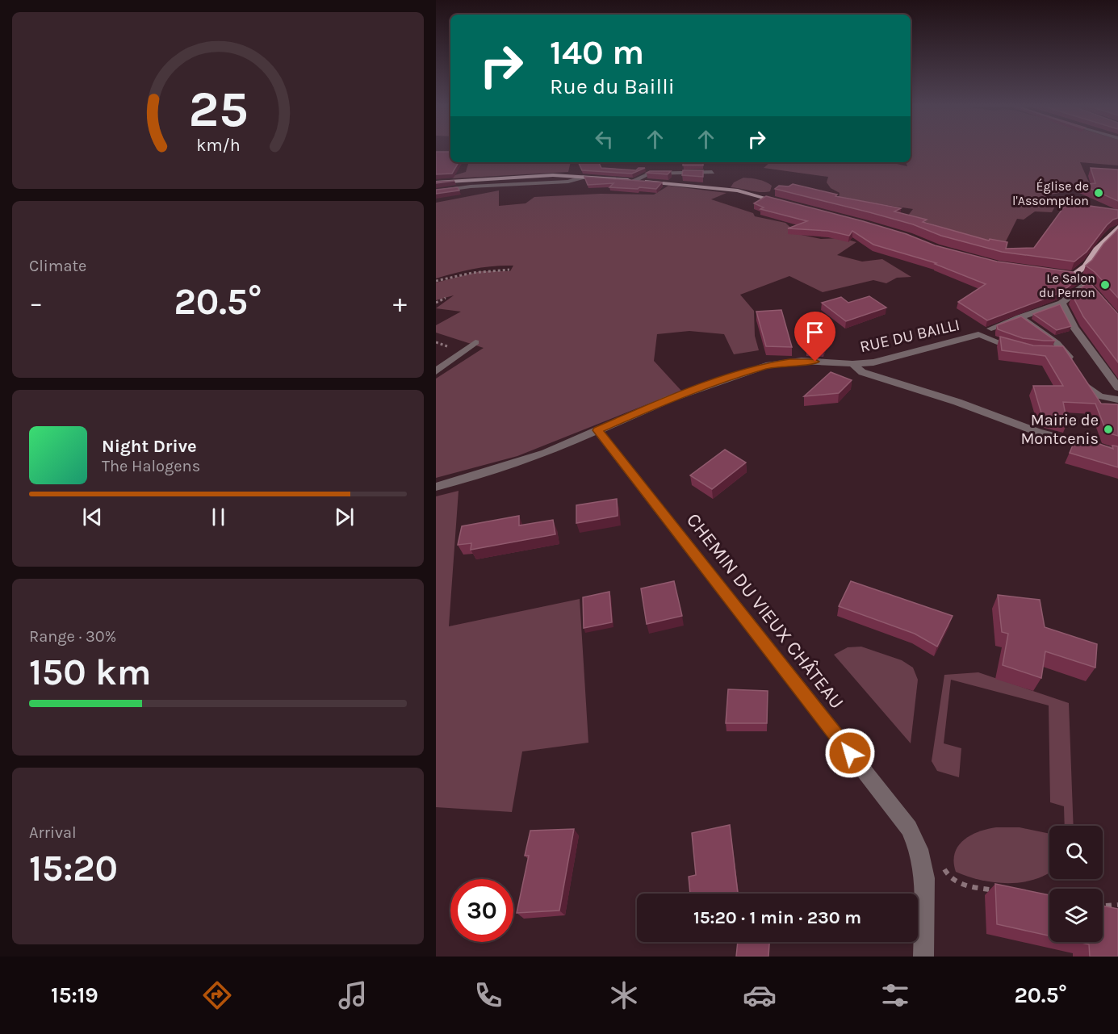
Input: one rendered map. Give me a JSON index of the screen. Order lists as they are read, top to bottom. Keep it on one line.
{"streets":{"street":["RUE DU BAILLI","CHEMIN DU VIEUX CHÂTEAU"]},"crossings":[["RUE DU BAILLI","CHEMIN DU VIEUX CHÂTEAU"]],"places":["Église de l'Assomption","Le Salon du Perron","Mairie de Montcenis"],"page":{"turn":["140 m","Rue du Bailli"],"tile":["Climate",["Range · 30%","150 km"],["Arrival","15:20"]],"heat":["−","20.5°","+"],"song":["Night Drive","The Halogens"],"limit":"30","trip":"15:20 · 1 min · 230 m","tabs":["15:19","20.5°"],"gauge":["25","km/h"]}}
